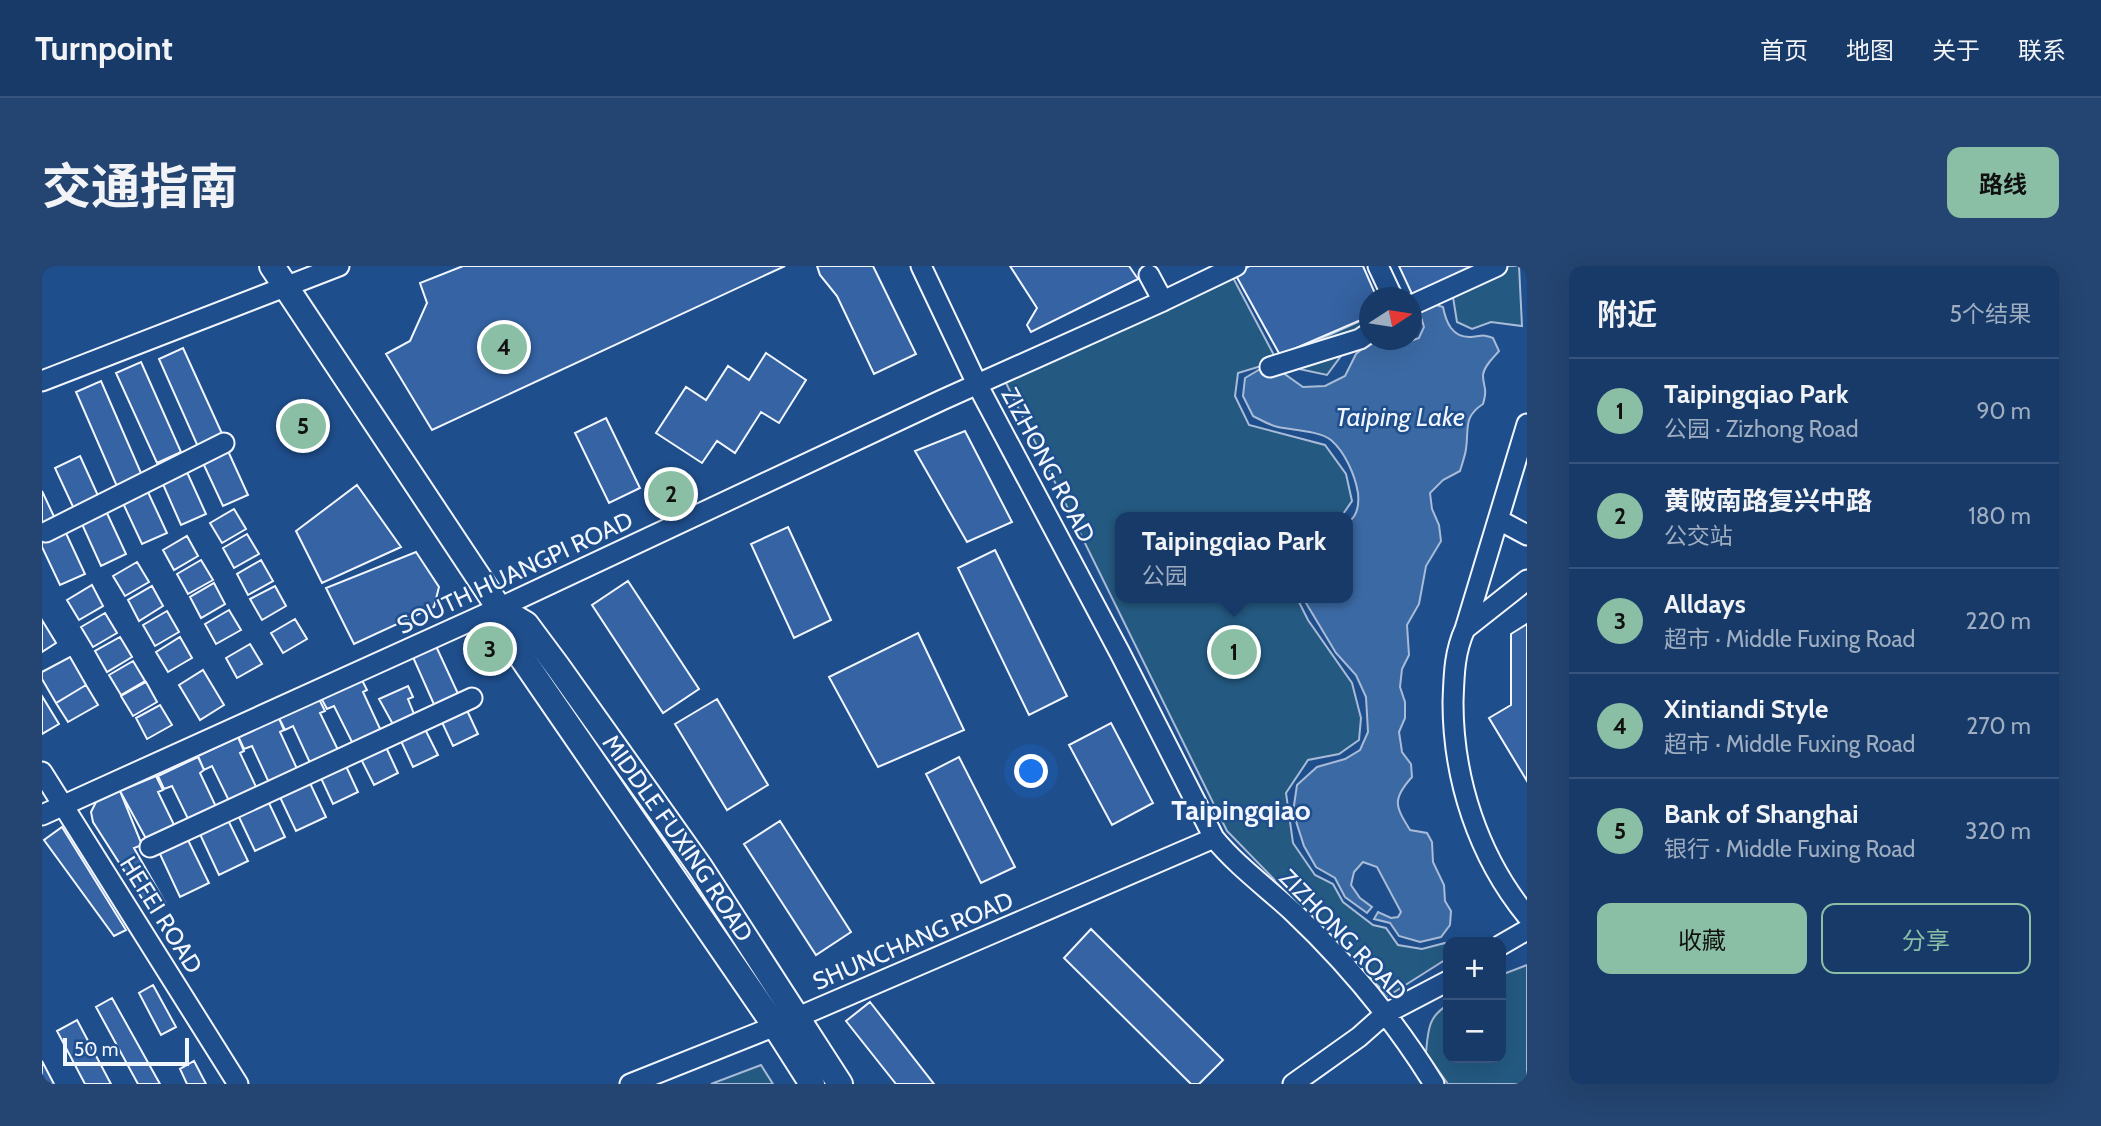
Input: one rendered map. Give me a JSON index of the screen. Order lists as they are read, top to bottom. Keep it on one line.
{"streets":{"main road":["MIDDLE FUXING ROAD"],"street":["ZIZHONG ROAD","SOUTH HUANGPI ROAD","HEFEI ROAD","SHUNCHANG ROAD"]},"crossings":[["ZIZHONG ROAD","SOUTH HUANGPI ROAD"],["ZIZHONG ROAD","SHUNCHANG ROAD"],["SOUTH HUANGPI ROAD","MIDDLE FUXING ROAD"],["SOUTH HUANGPI ROAD","HEFEI ROAD"],["MIDDLE FUXING ROAD","SHUNCHANG ROAD"]],"districts":["Taipingqiao"],"water":["Taiping Lake"],"scale_bar":"50 m","north":"right","page":{"header":"Turnpoint","nav":["首页","地图","关于","联系"],"title":"交通指南","buttons":["路线",["收藏","分享"]],"heading":["附近","5个结果"],"pins":["4","5","2","3","1"],"list":[{"mark":"1","name":"Taipingqiao Park","note":"公园 · Zizhong Road","value":"90 m"},{"mark":"2","name":"黄陂南路复兴中路","note":"公交站","value":"180 m"},{"mark":"3","name":"Alldays","note":"超市 · Middle Fuxing Road","value":"220 m"},{"mark":"4","name":"Xintiandi Style","note":"超市 · Middle Fuxing Road","value":"270 m"},{"mark":"5","name":"Bank of Shanghai","note":"银行 · Middle Fuxing Road","value":"320 m"}],"popup":["Taipingqiao Park","公园"],"map_buttons":["+","−"],"scale":"50 m"}}
